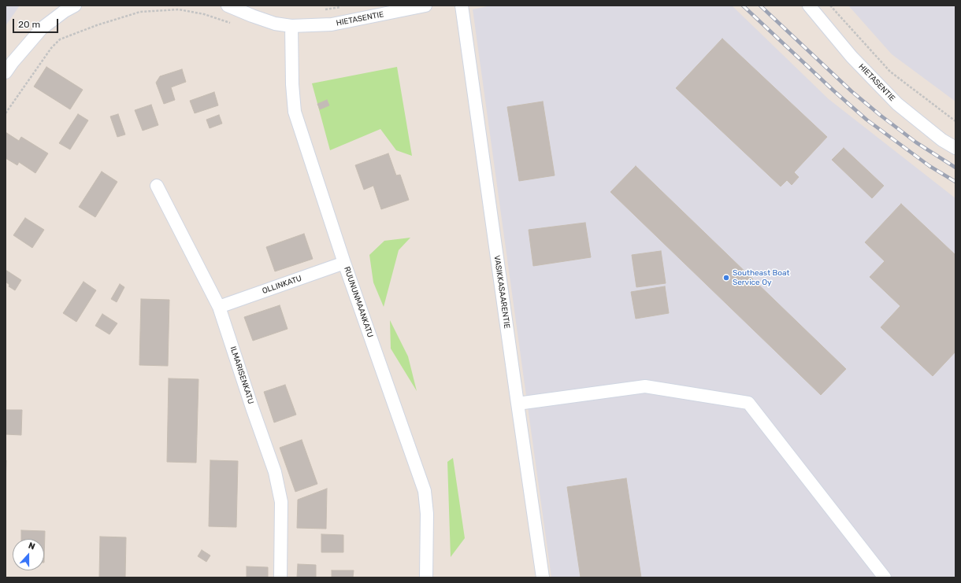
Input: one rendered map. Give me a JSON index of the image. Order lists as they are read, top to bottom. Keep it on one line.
{"streets":{"street":["HIETASENTIE","OLLINKATU","VASIKKASAARENTIE","RUUNUNMAANKATU","ILMARISENKATU"]},"crossings":[["HIETASENTIE","RUUNUNMAANKATU"],["OLLINKATU","RUUNUNMAANKATU"],["OLLINKATU","ILMARISENKATU"]],"places":["Southeast Boat Service Oy"],"scale_bar":"20 m","north":"top"}
